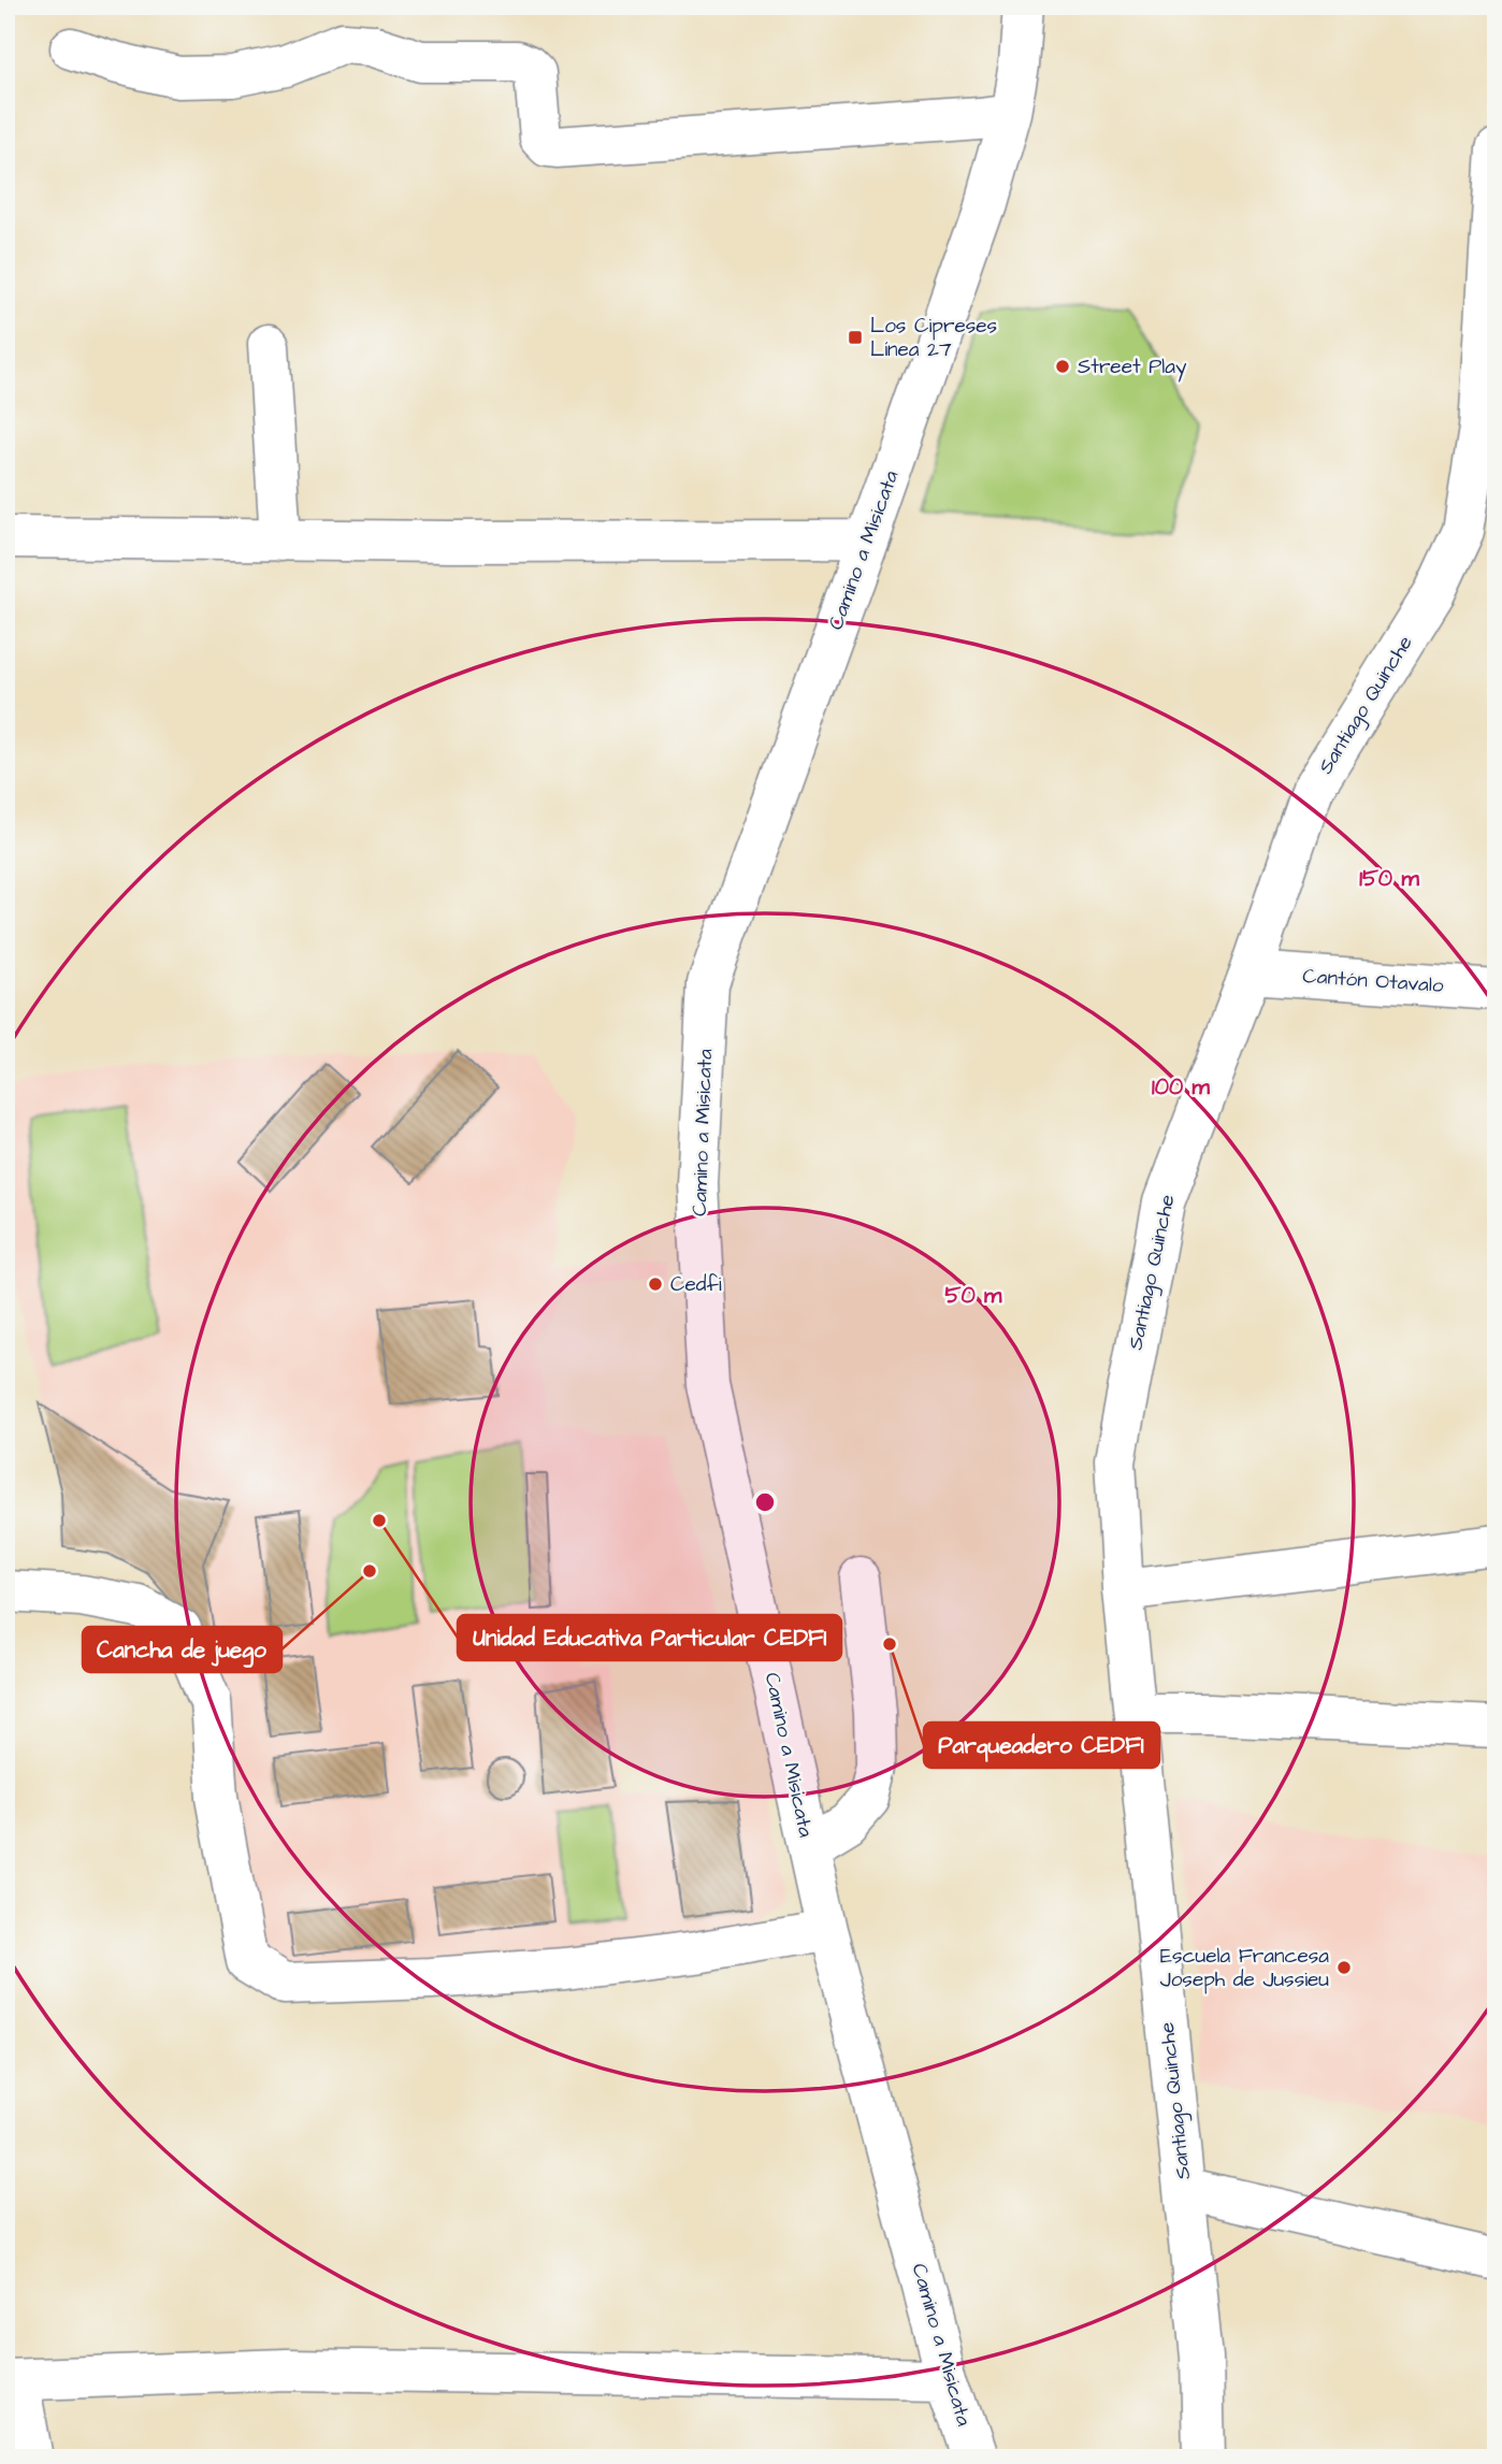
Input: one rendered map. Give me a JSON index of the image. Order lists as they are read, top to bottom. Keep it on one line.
{"streets":{"street":["Camino a Misicata","Santiago Quinche","Cantón Otavalo"]},"crossings":[["Santiago Quinche","Cantón Otavalo"]],"places":{"transit":["Los Cipreses Línea 27"],"other":["Street Play","Cedfi","Unidad Educativa Particular CEDFI","Cancha de juego","Parqueadero CEDFI","Escuela Francesa Joseph de Jussieu"]},"rings":["150 m","100 m","50 m"]}
